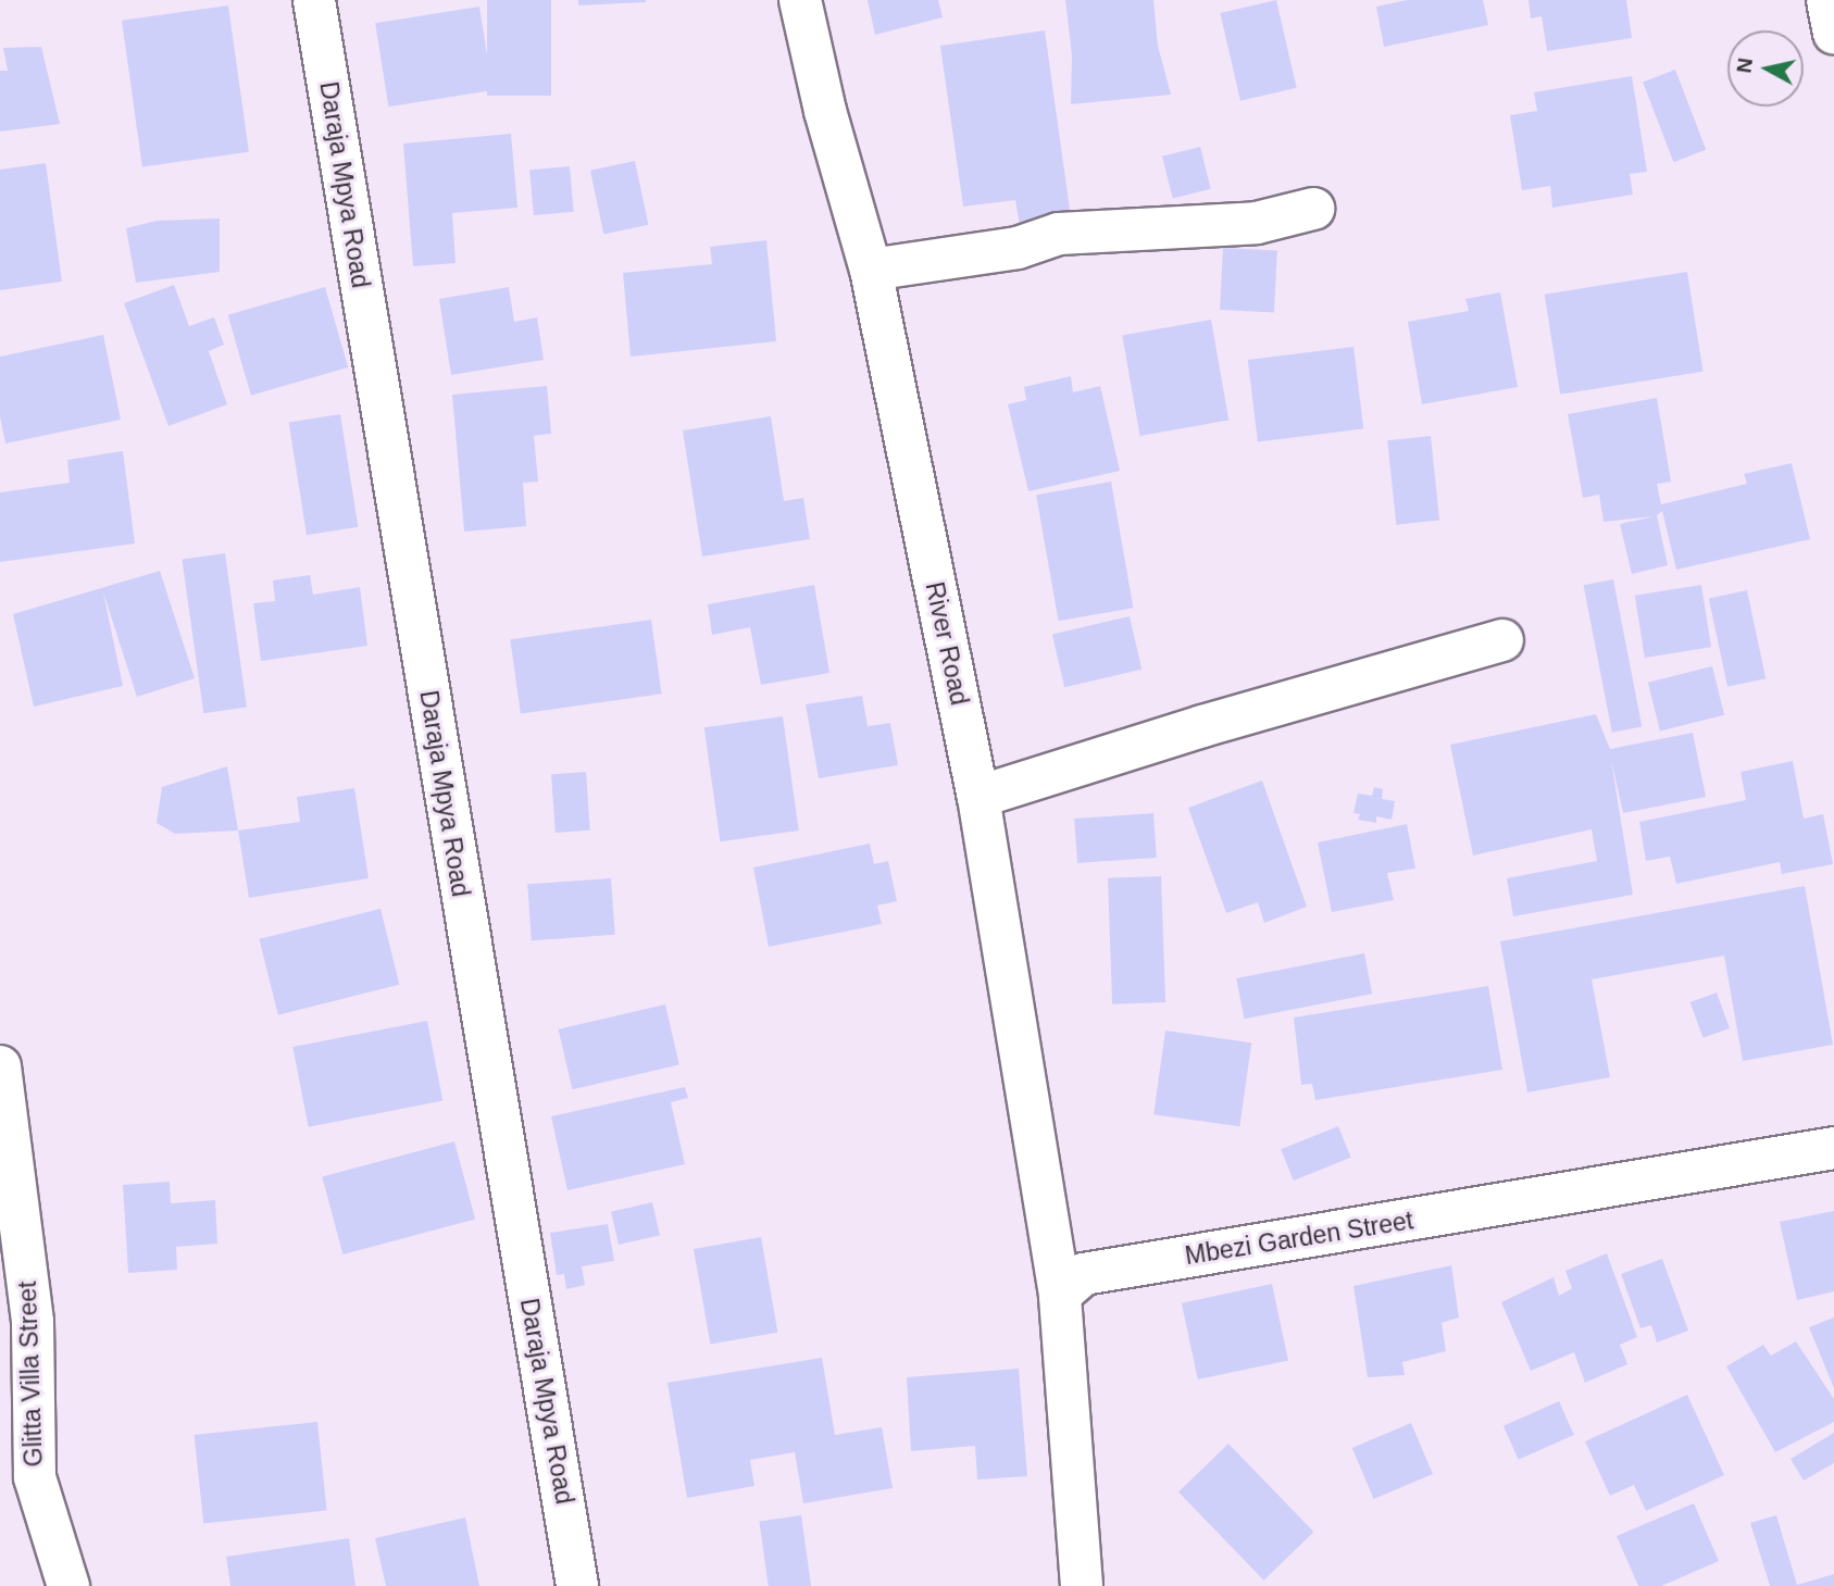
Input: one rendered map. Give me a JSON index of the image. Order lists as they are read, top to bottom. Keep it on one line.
{"streets":{"street":["Daraja Mpya Road","River Road","Mbezi Garden Street","Glitta Villa Street"]},"crossings":[["River Road","Mbezi Garden Street"]],"north":"left"}
